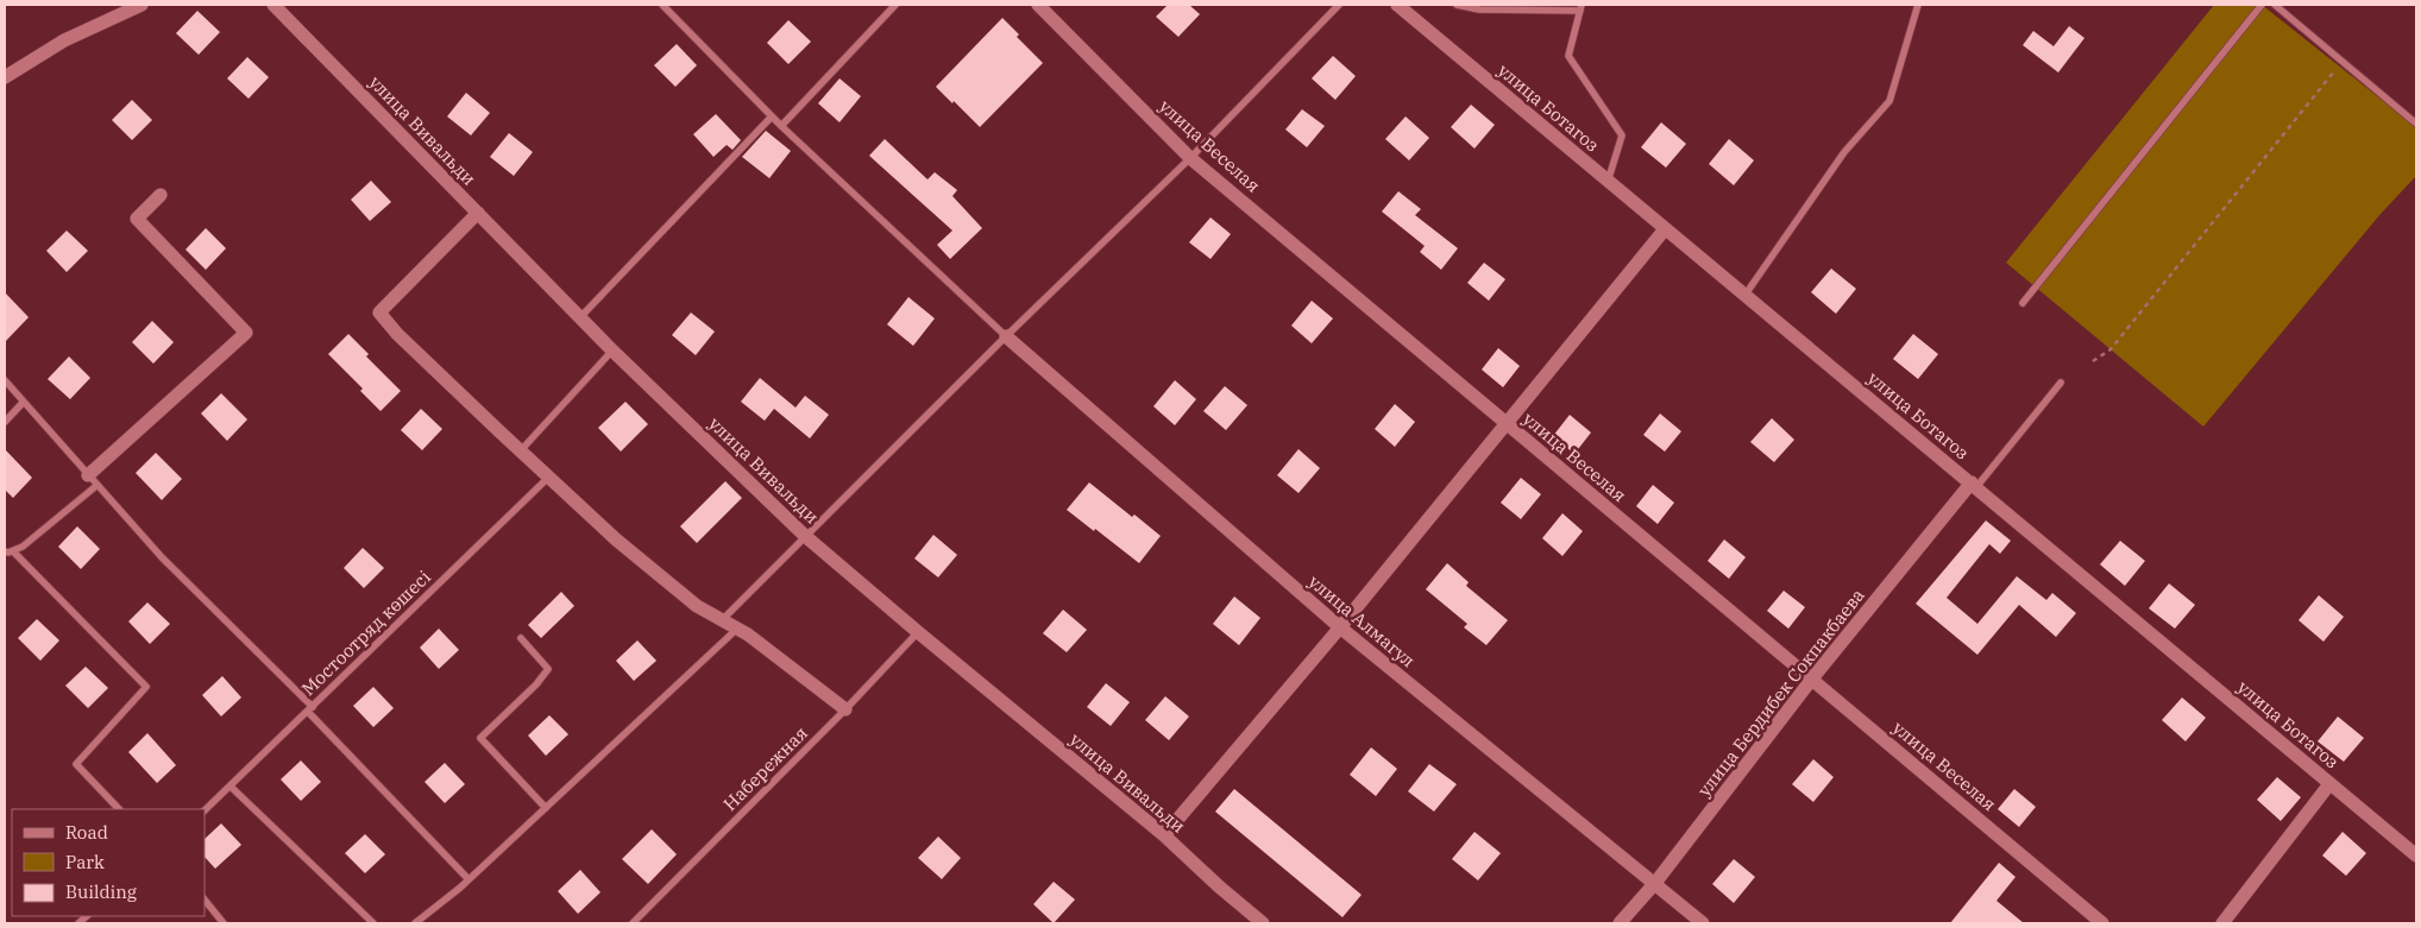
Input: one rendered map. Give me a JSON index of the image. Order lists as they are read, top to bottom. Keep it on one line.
{"streets":{"street":["улица Ботагоз","улица Вивальди","улица Веселая","улица Алмагул","улица Бердибек Сокпакбаева"],"lane":["Мостоотряд көшесі","Набережная"]},"crossings":[["улица Ботагоз","улица Бердибек Сокпакбаева"],["улица Вивальди","Набережная"],["улица Веселая","улица Бердибек Сокпакбаева"],["улица Алмагул","улица Бердибек Сокпакбаева"]],"legend":["Road","Park","Building"]}
